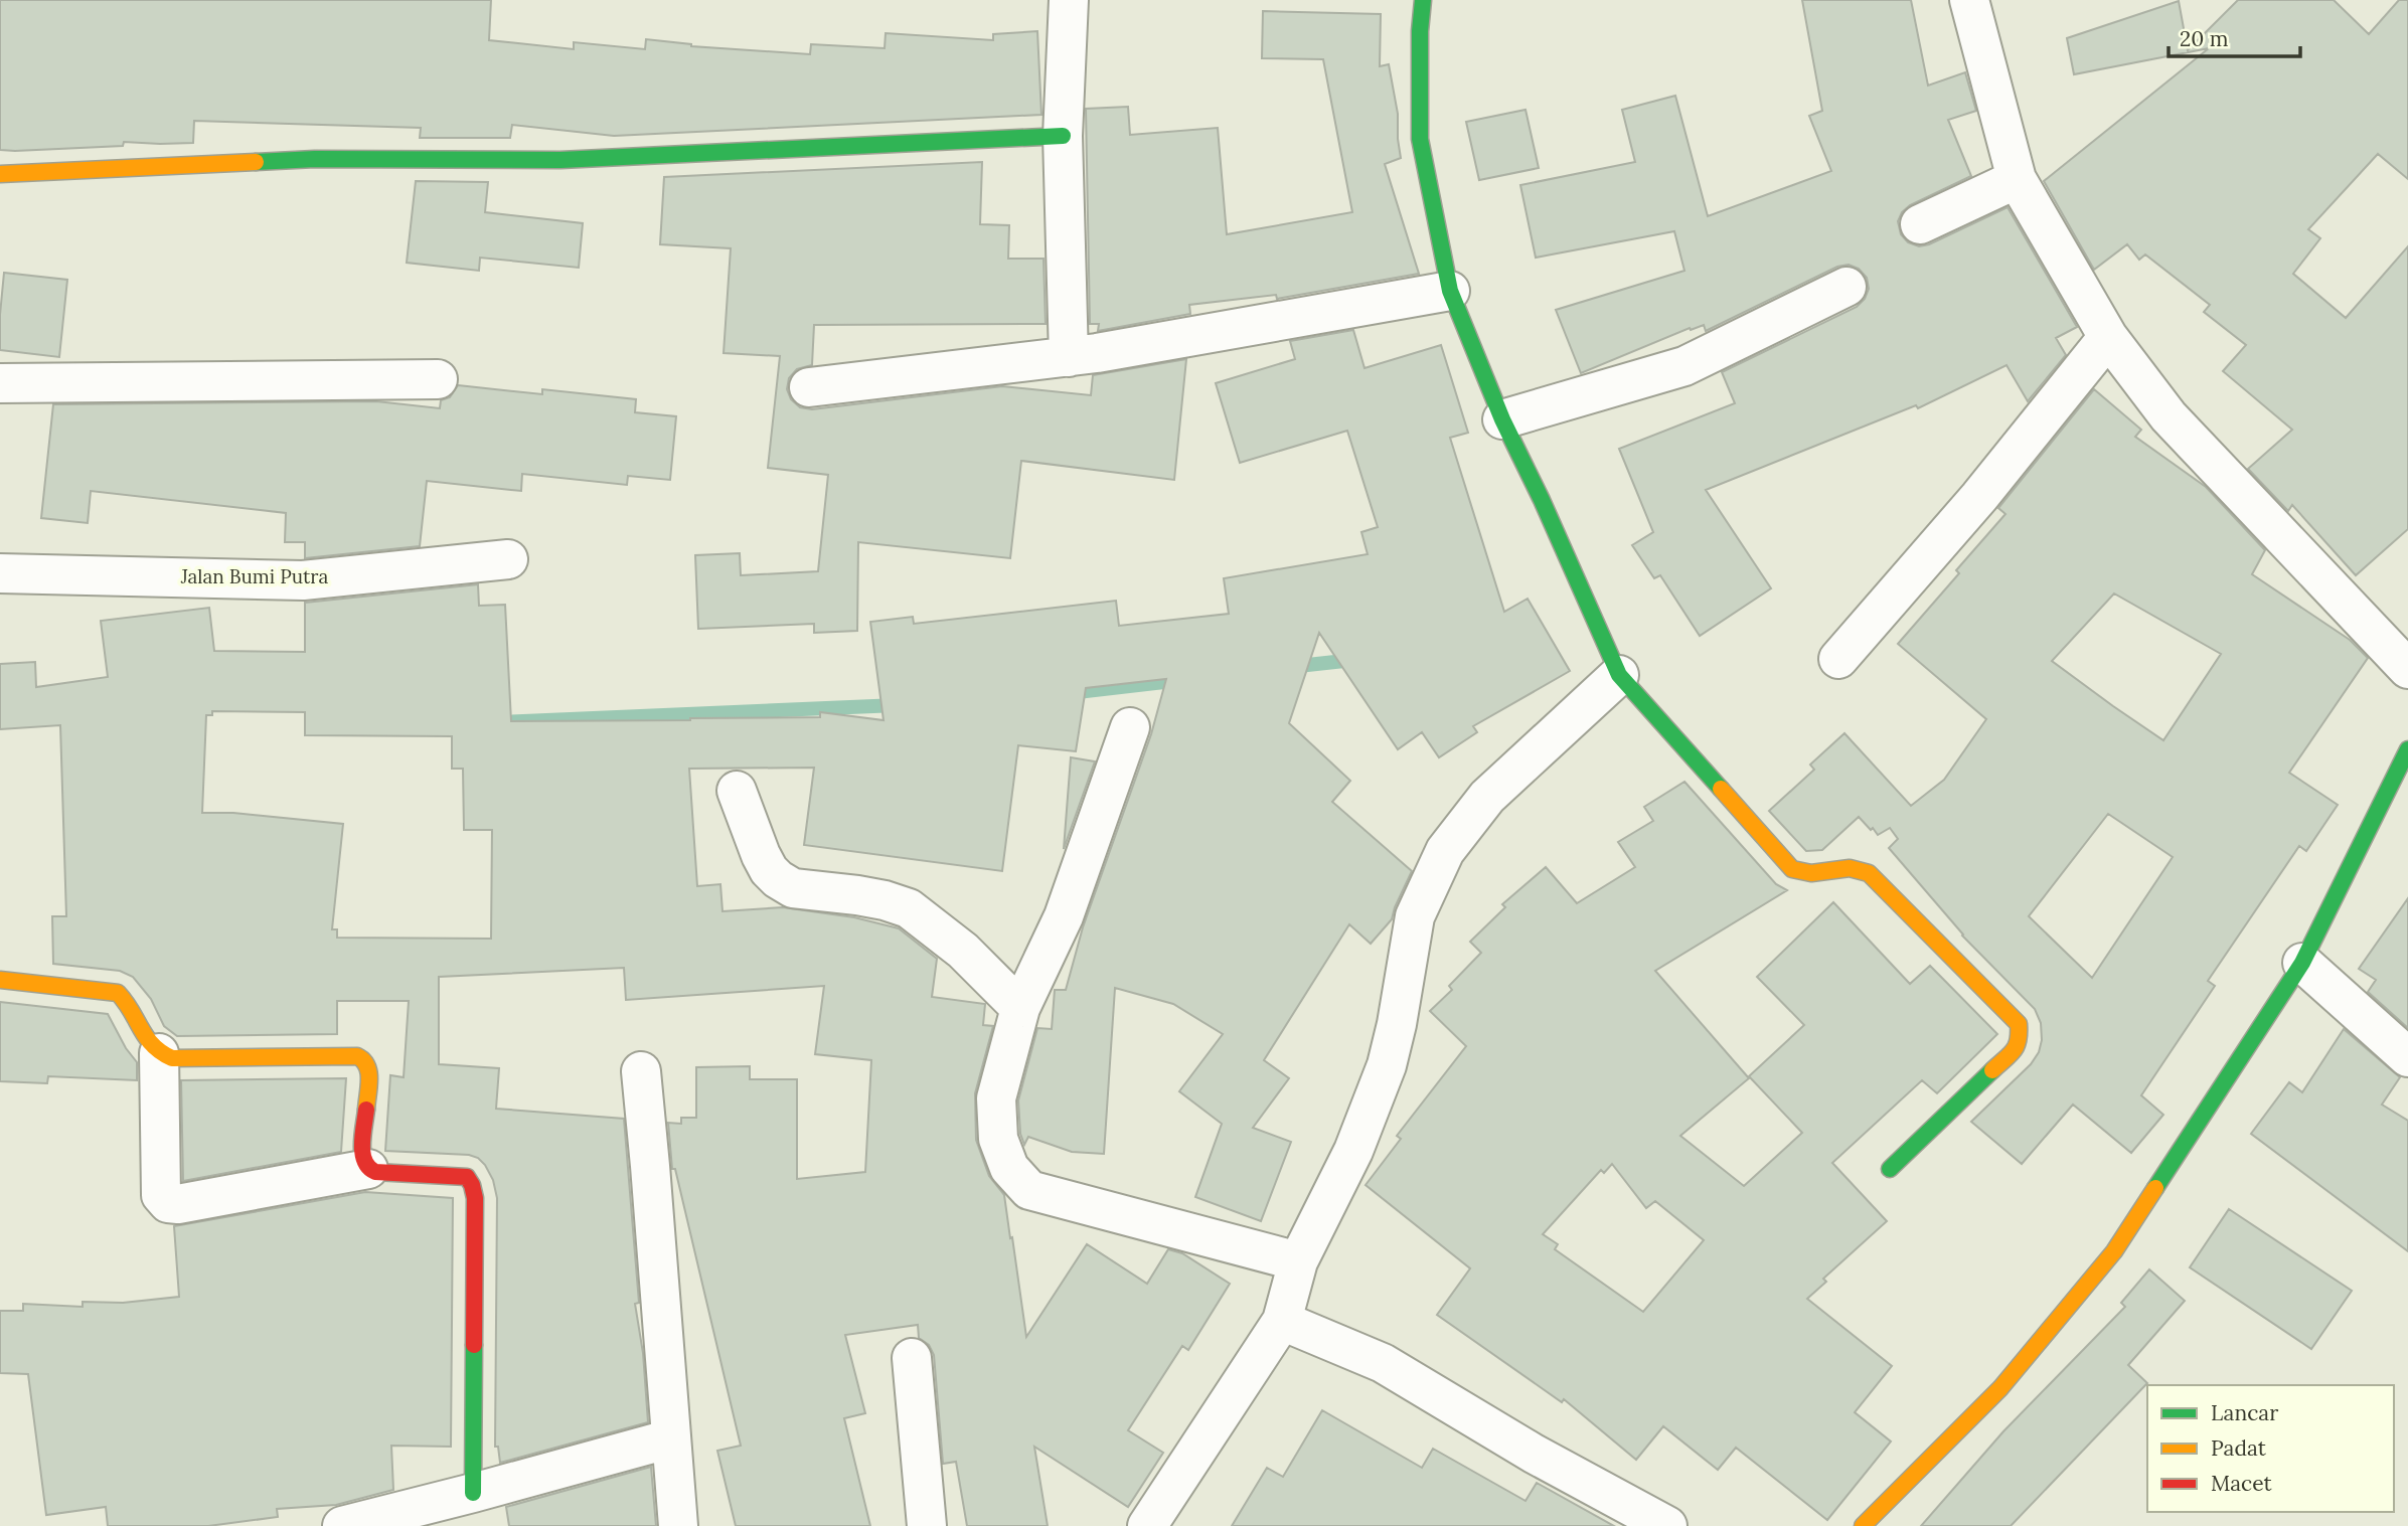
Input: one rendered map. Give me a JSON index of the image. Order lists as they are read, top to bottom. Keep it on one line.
{"streets":{"street":["Jalan Bumi Putra"]},"legend":["Lancar","Padat","Macet"],"scale_bar":"20 m"}
